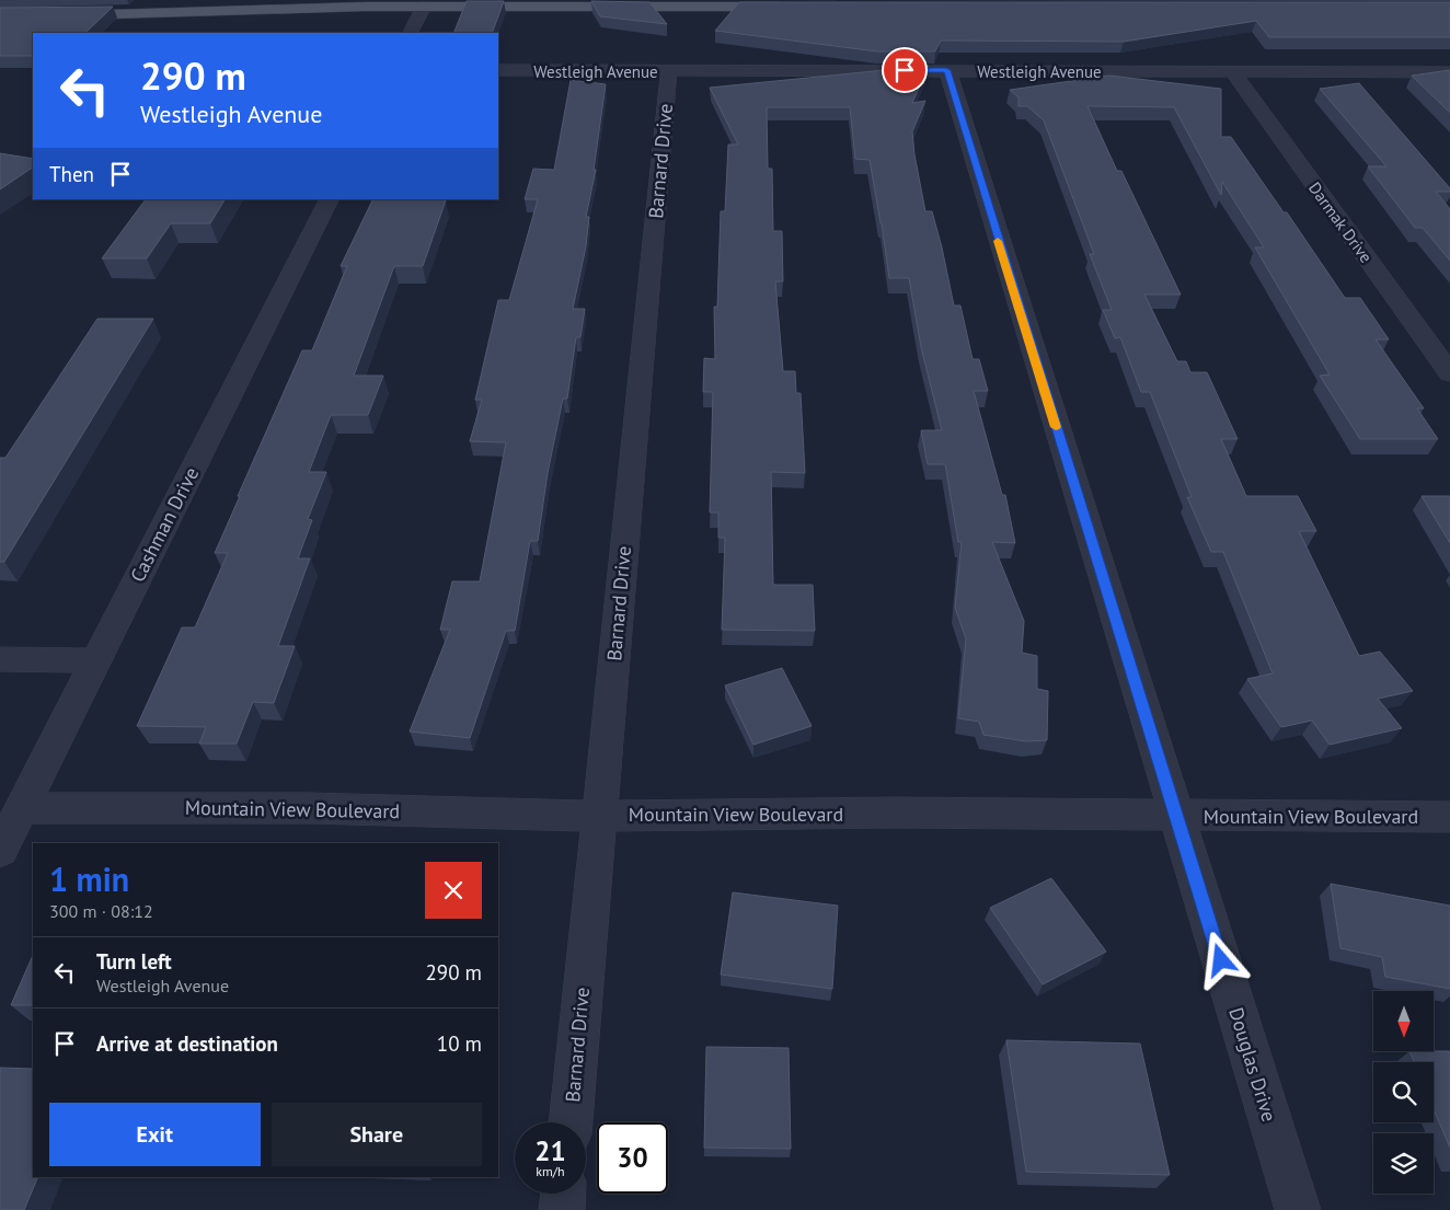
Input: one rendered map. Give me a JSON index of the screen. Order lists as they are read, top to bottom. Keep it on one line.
{"streets":{"street":["Westleigh Avenue","Barnard Drive","Darmak Drive","Cashman Drive","Mountain View Boulevard","Douglas Drive"]},"crossings":[["Westleigh Avenue","Barnard Drive"],["Westleigh Avenue","Darmak Drive"],["Westleigh Avenue","Douglas Drive"],["Barnard Drive","Mountain View Boulevard"],["Cashman Drive","Mountain View Boulevard"],["Mountain View Boulevard","Douglas Drive"]],"north":"bottom","page":{"turn":["290 m","Westleigh Avenue"],"then":"Then","heading":["1 min","300 m · 08:12"],"list":[{"name":"Turn left","note":"Westleigh Avenue","value":"290 m"},{"name":"Arrive at destination","value":"10 m"}],"buttons":["Exit","Share"],"speed":"21 km/h","limit":"30"}}
